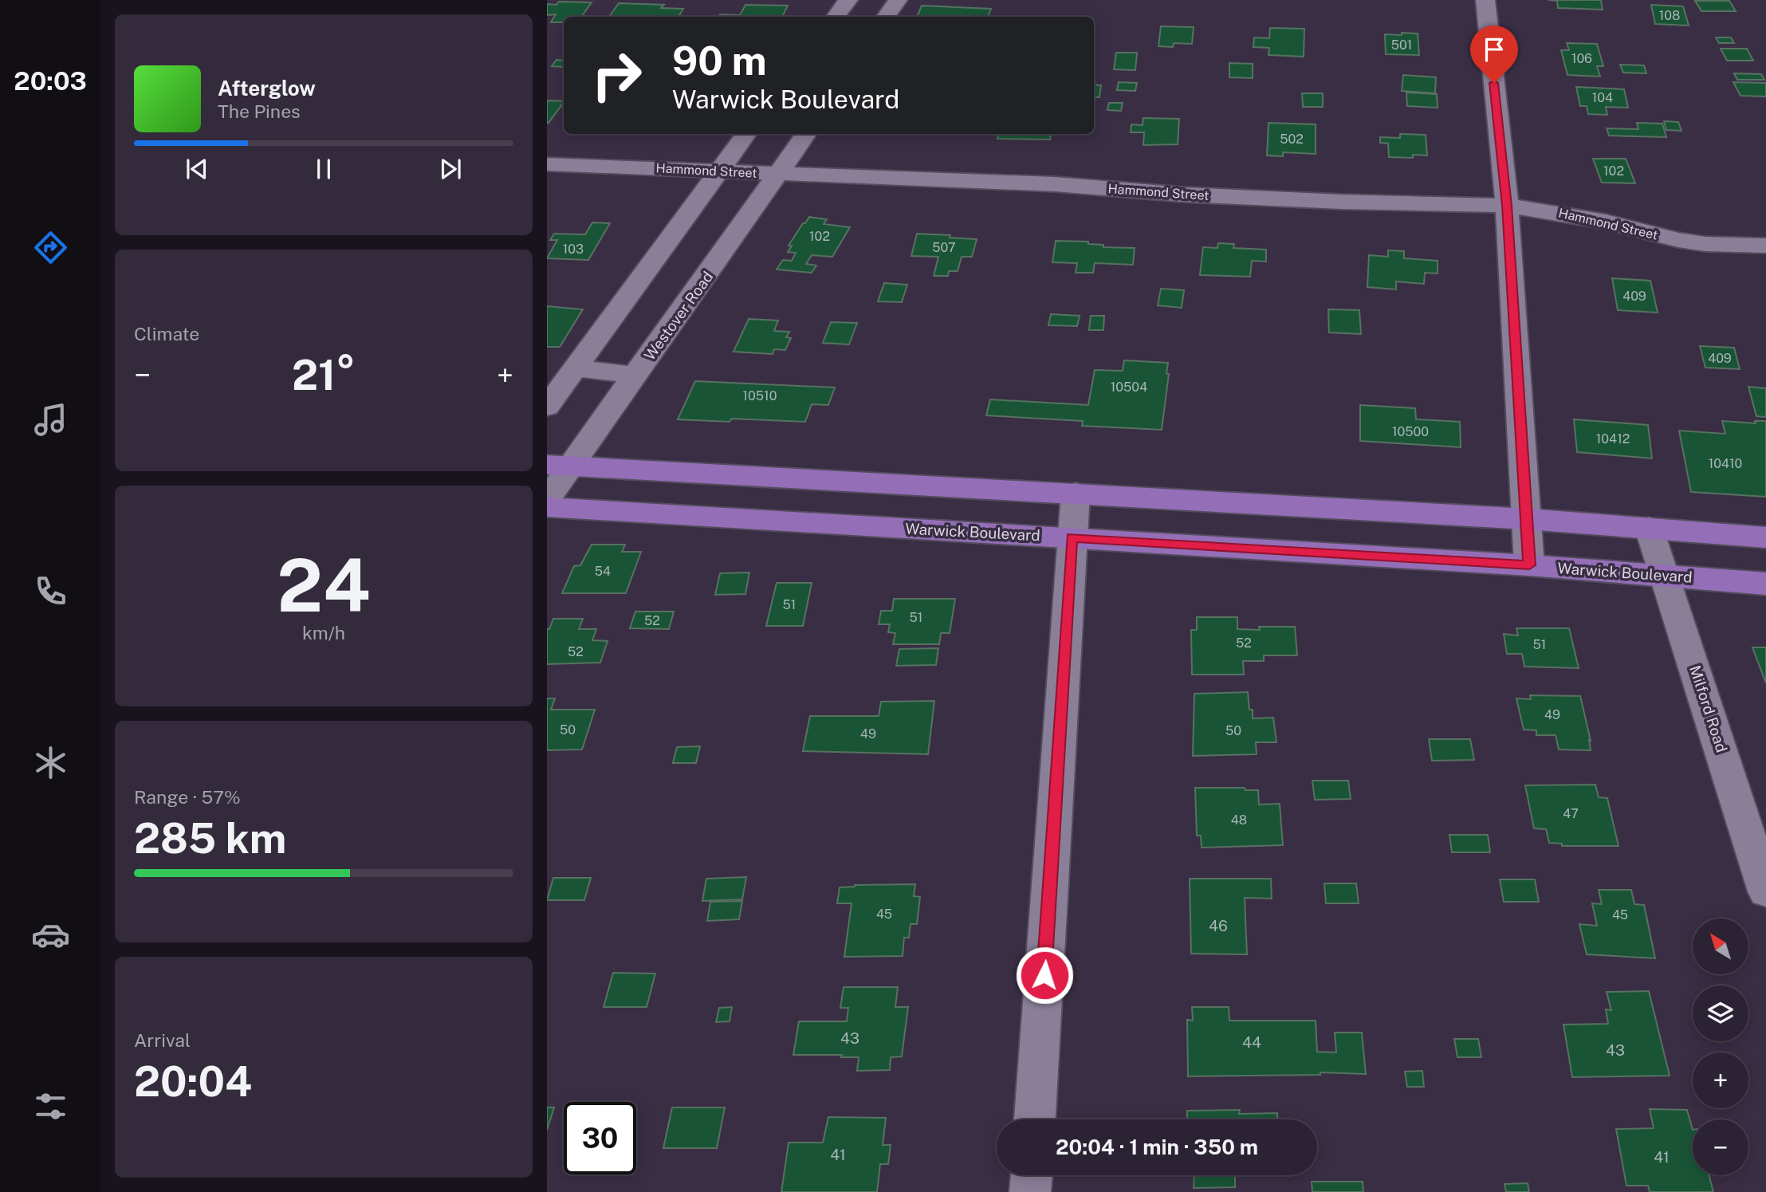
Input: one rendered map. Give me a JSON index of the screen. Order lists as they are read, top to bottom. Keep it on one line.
{"streets":{"main road":["Warwick Boulevard"],"street":["Hammond Street","Westover Road","Milford Road"]},"crossings":[["Hammond Street","Westover Road"],["Warwick Boulevard","Milford Road"]],"house_numbers":["108","501","106","104","502","102","102","507","103","409","409","10504","10510","10500","10412","10410","54","51","51","52","52","51","52","49","50","50","49","47","48","45","45","46","43","44","43","41","41"],"north":"top left","page":{"tabs":"20:03","turn":["90 m","Warwick Boulevard"],"song":["Afterglow","The Pines"],"tile":["Climate",["24","km/h"],["Range · 57%","285 km"],["Arrival","20:04"]],"heat":["−","21°","+"],"map_buttons":["+","−"],"limit":"30","trip":"20:04 · 1 min · 350 m"}}
